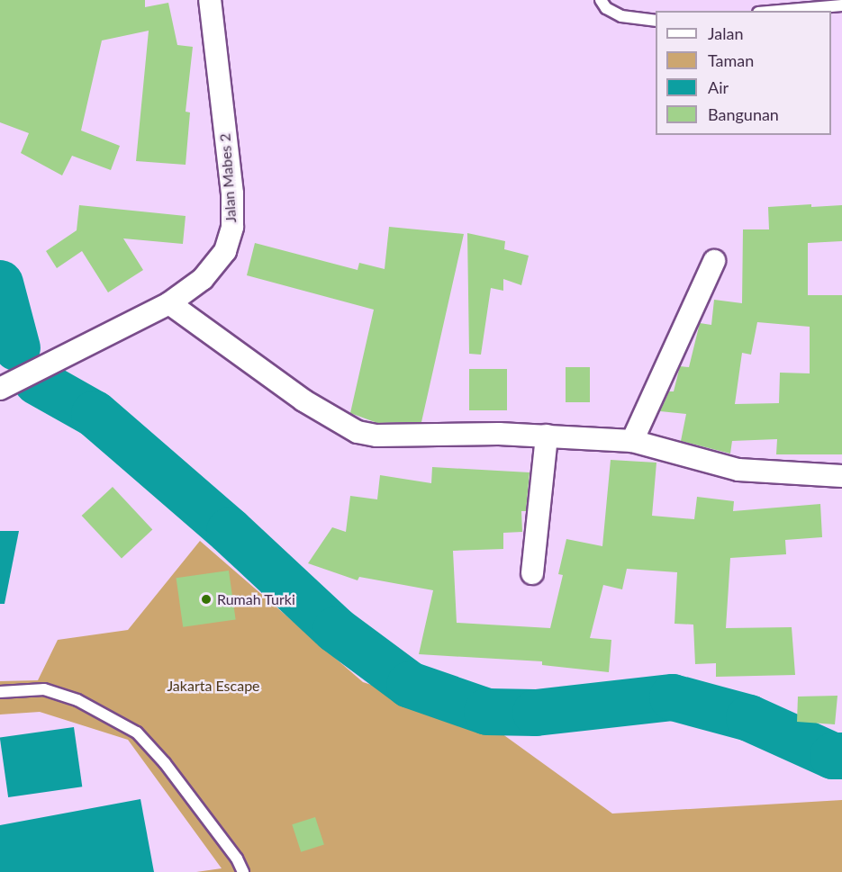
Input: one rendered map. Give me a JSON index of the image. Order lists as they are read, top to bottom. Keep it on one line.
{"streets":{"street":["Jalan Mabes 2"]},"parks":["Jakarta Escape"],"places":["Rumah Turki"],"legend":["Jalan","Taman","Air","Bangunan"]}
